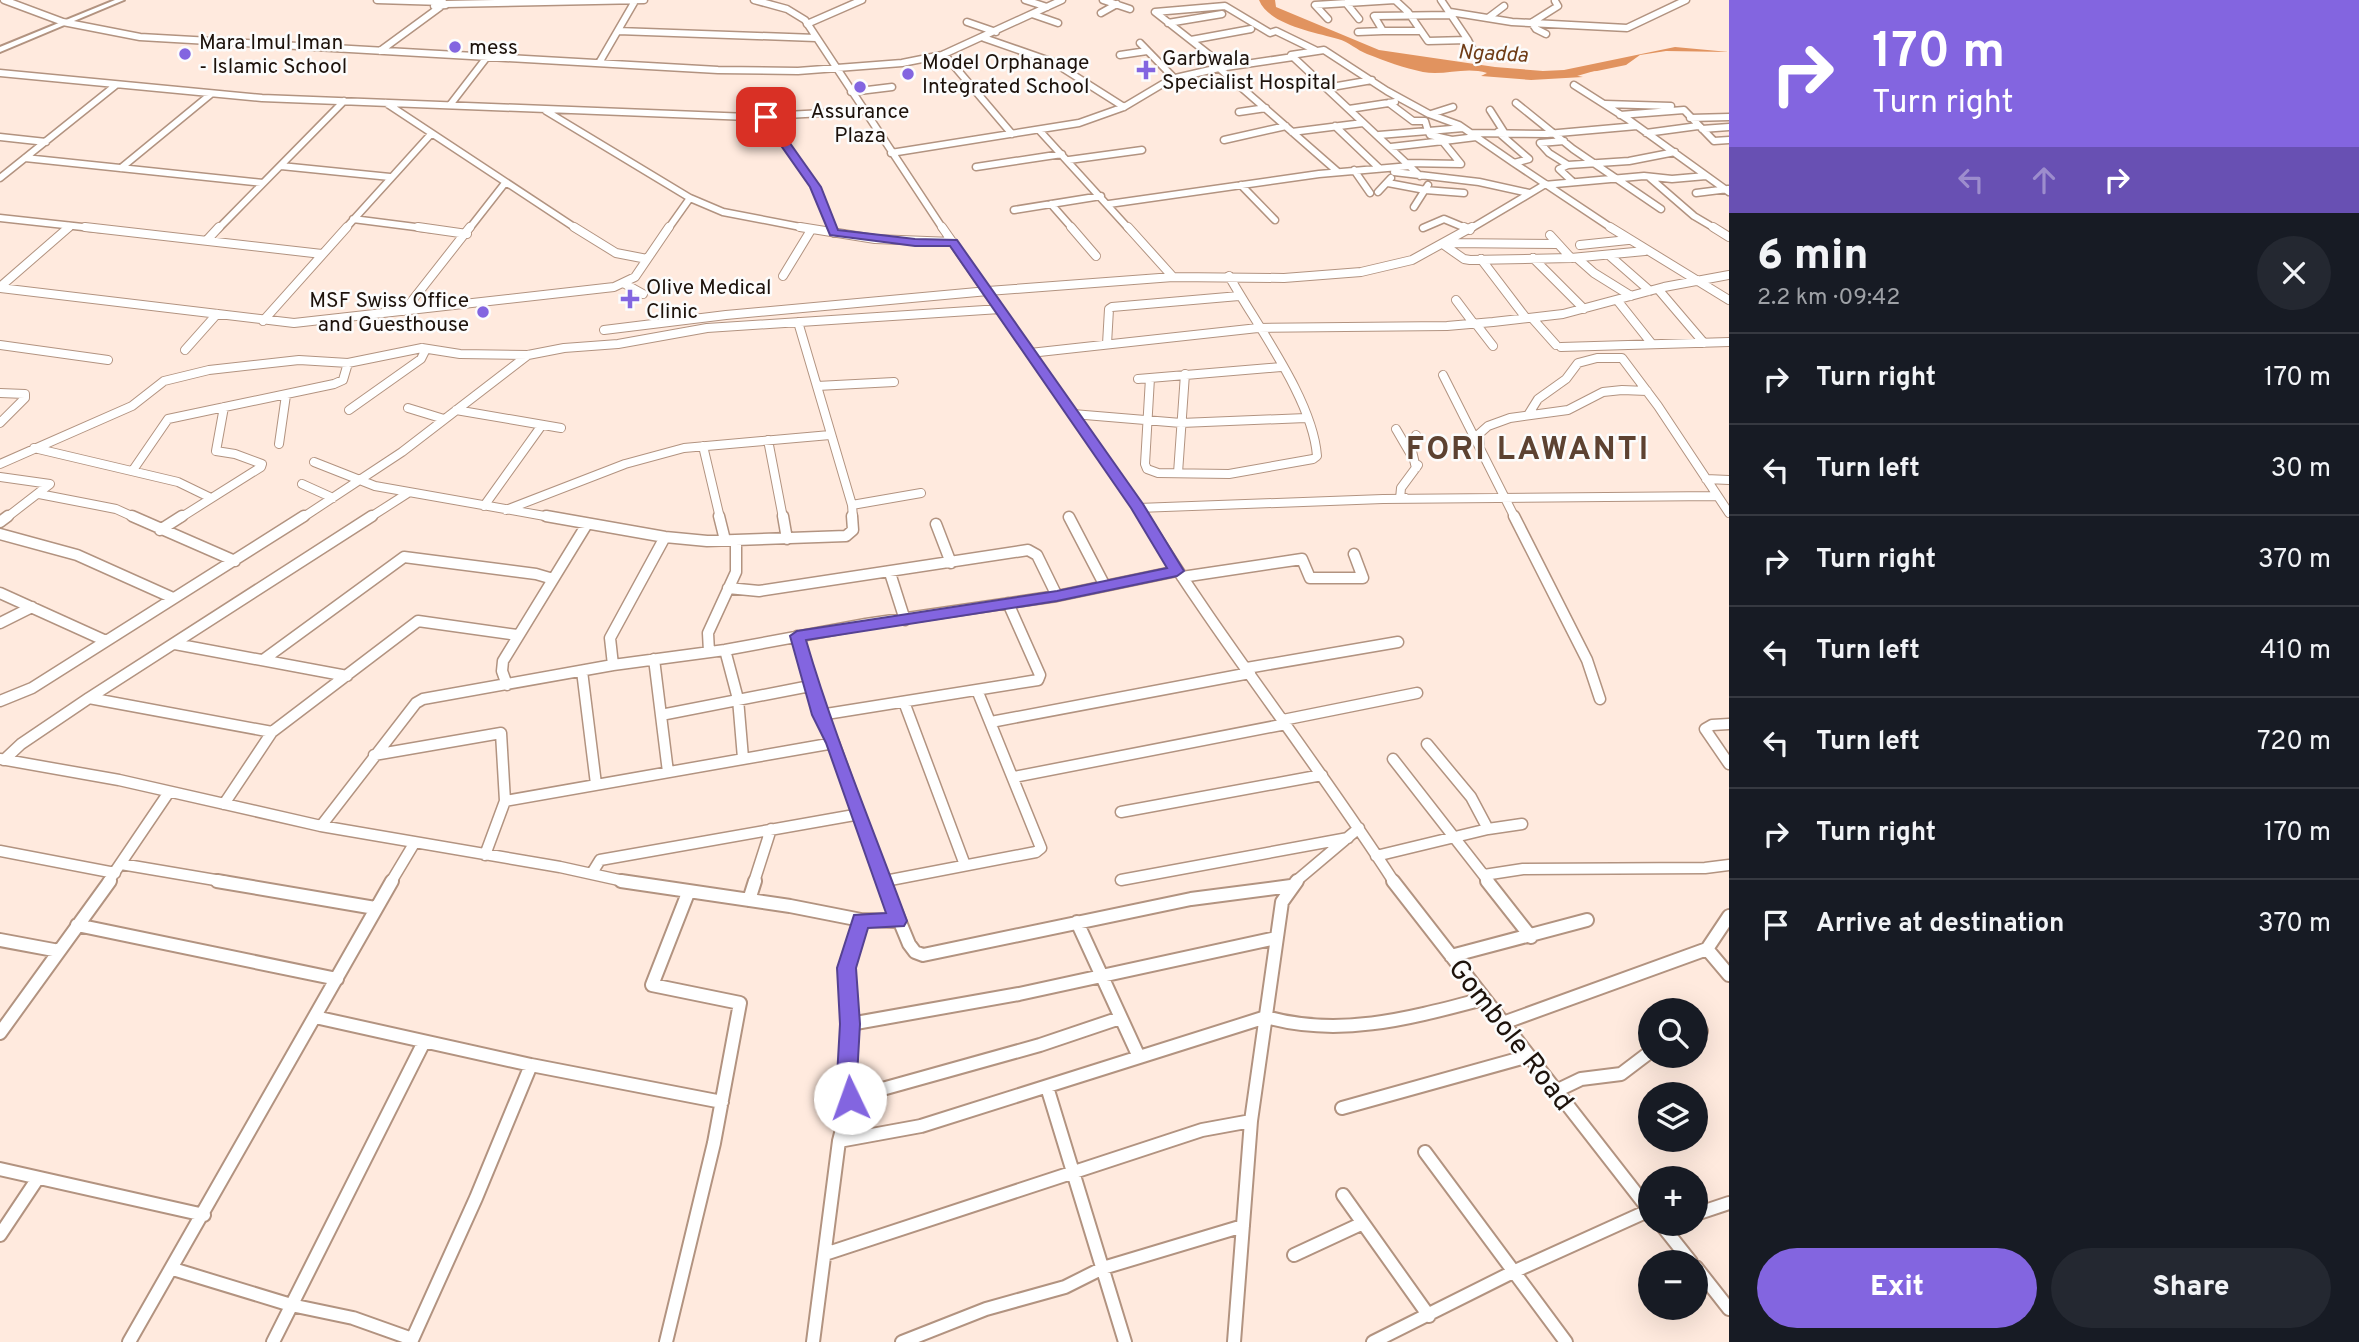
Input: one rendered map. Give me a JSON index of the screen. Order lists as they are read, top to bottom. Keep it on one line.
{"streets":{"street":["Gombole Road"]},"districts":["FORI LAWANTI"],"water":["Ngadda"],"places":{"other":["mess","Mara Imul Iman - Islamic School","Model Orphanage Integrated School","Assurance Plaza","MSF Swiss Office and Guesthouse"],"health":["Garbwala Specialist Hospital","Olive Medical Clinic"]},"page":{"turn":["170 m","Turn right"],"heading":["6 min","2.2 km · 09:42"],"list":[{"name":"Turn right","value":"170 m"},{"name":"Turn left","value":"30 m"},{"name":"Turn right","value":"370 m"},{"name":"Turn left","value":"410 m"},{"name":"Turn left","value":"720 m"},{"name":"Turn right","value":"170 m"},{"name":"Arrive at destination","value":"370 m"}],"map_buttons":["+","−"],"buttons":["Exit","Share"]}}
